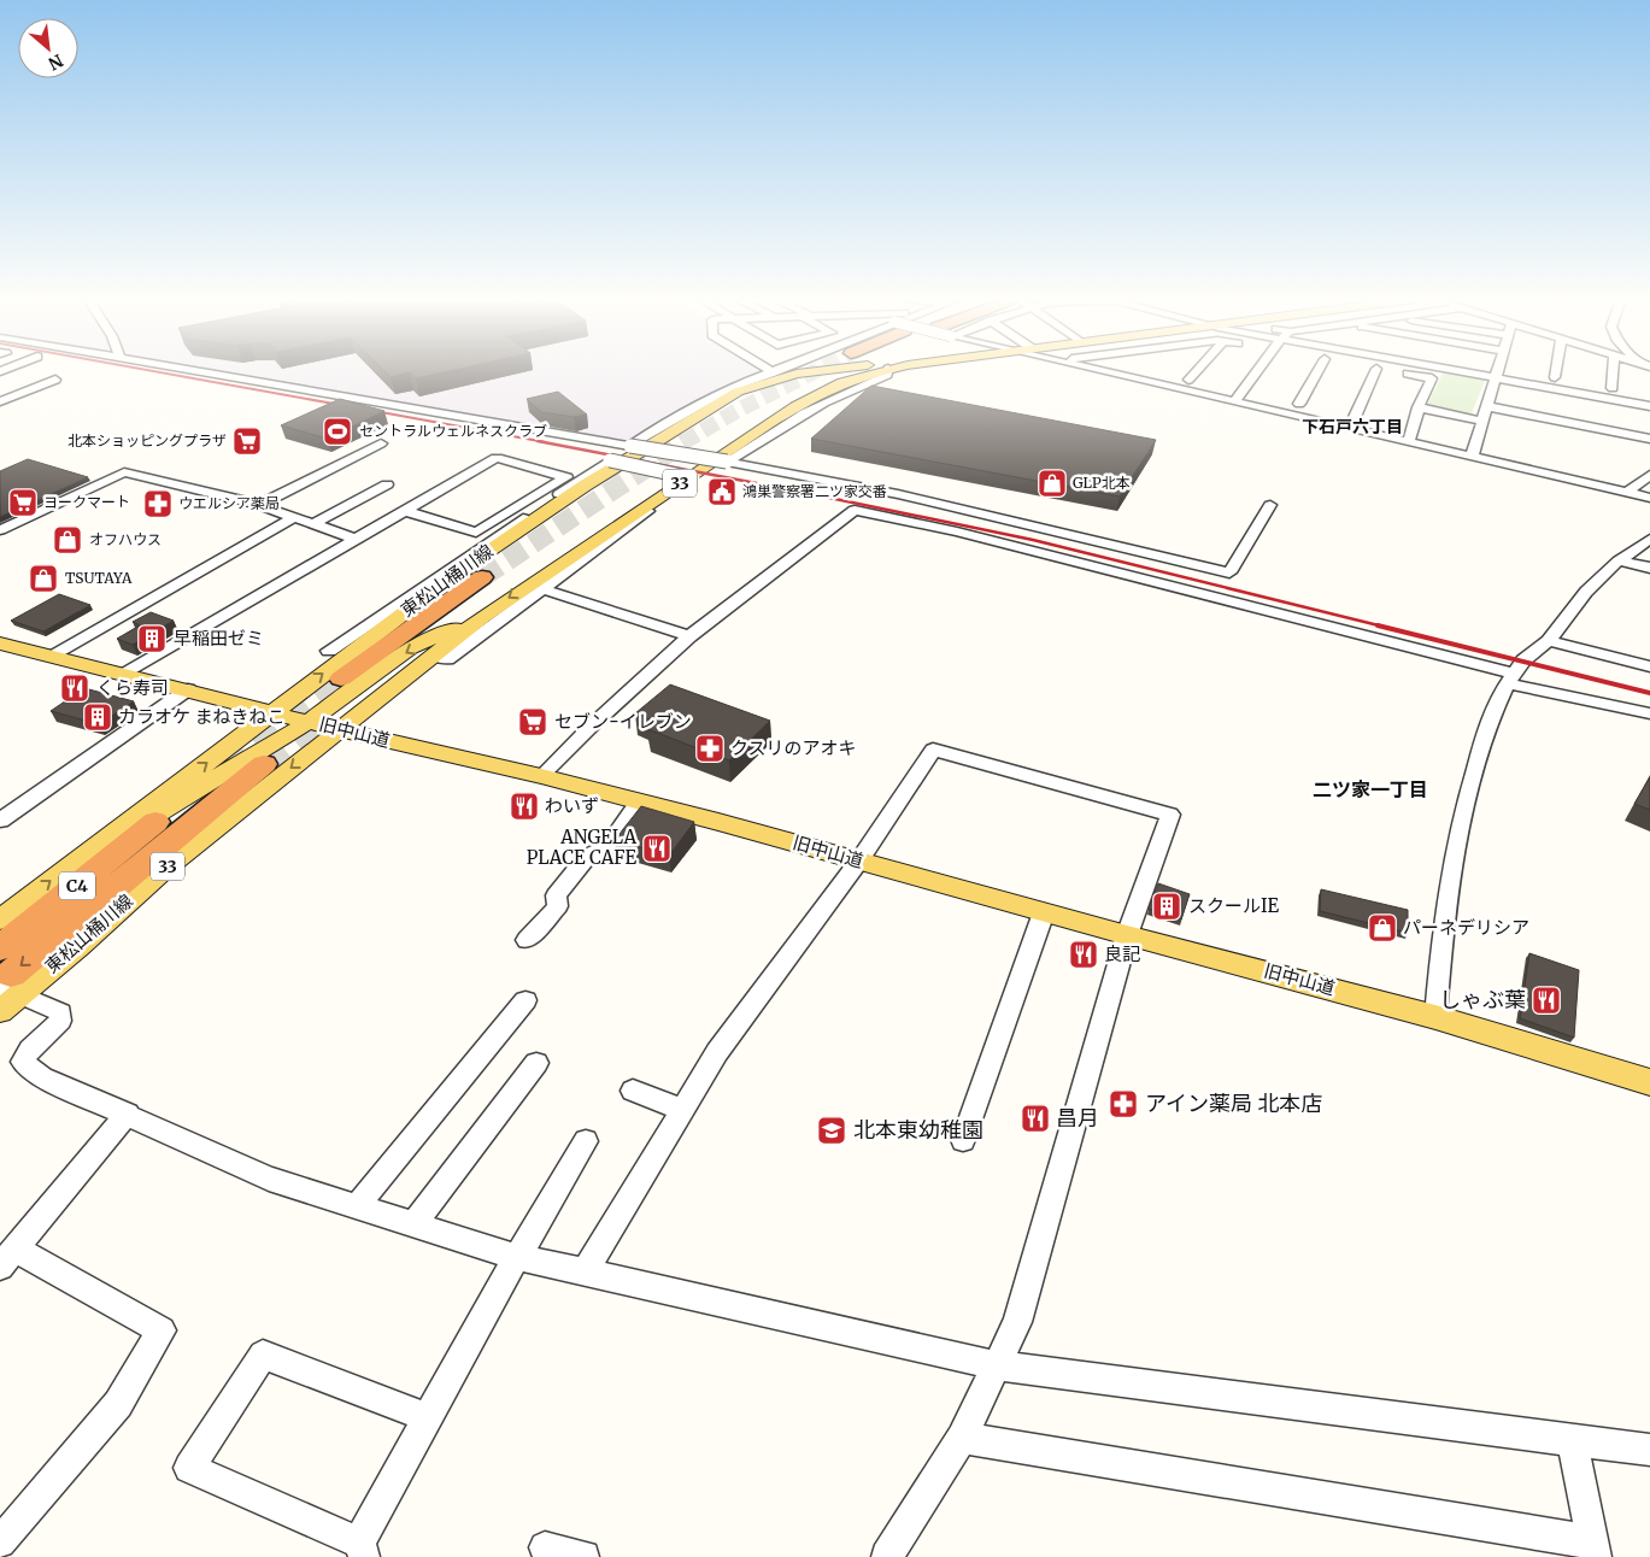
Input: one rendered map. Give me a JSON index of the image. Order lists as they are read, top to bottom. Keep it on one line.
{"streets":{"highway":["C4"],"main road":["33","東松山桶川線","旧中山道"]},"crossings":[["33","東松山桶川線"],["33","旧中山道"],["東松山桶川線","旧中山道"],["東松山桶川線","C4"]],"districts":["下石戸六丁目","二ツ家一丁目"],"places":{"sports":["セントラルウェルネスクラブ"],"supermarket":["北本ショッピングプラザ","ヨークマート","セブン-イレブン"],"shop":["GLP北本","オフハウス","TSUTAYA","パーネデリシア"],"public building":["鴻巣警察署二ツ家交番"],"pharmacy":["ウエルシア薬局","クスリのアオキ","アイン薬局 北本店"],"building":["早稲田ゼミ","カラオケ まねきねこ","スクールIE"],"restaurant":["くら寿司","わいず","ANGELA PLACE CAFE","良記","しゃぶ葉","昌月"],"school or university":["北本東幼稚園"]},"north":"bottom right"}
